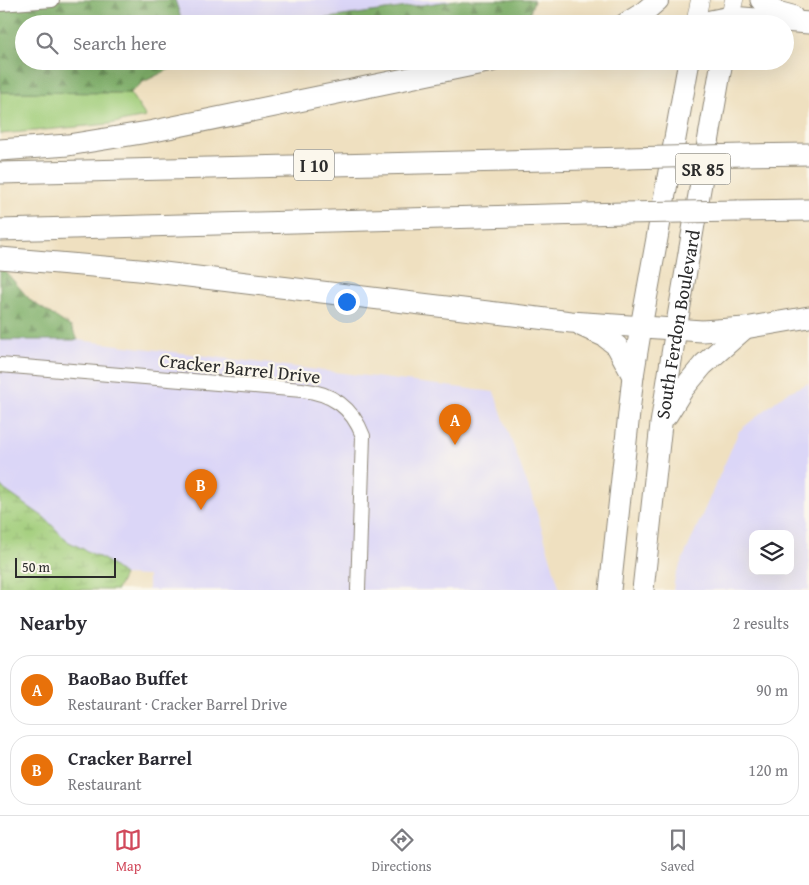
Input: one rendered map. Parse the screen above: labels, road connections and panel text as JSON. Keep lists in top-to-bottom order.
{
  "streets": {
    "highway": ["I 10", "SR 85", "South Ferdon Boulevard"],
    "street": ["Cracker Barrel Drive"]
  },
  "scale_bar": "50 m",
  "page": {
    "search": "Search here",
    "pins": ["A", "B"],
    "scale": "50 m",
    "heading": ["Nearby", "2 results"],
    "list": [
      {
        "mark": "A",
        "name": "BaoBao Buffet",
        "note": "Restaurant · Cracker Barrel Drive",
        "value": "90 m"
      },
      {
        "mark": "B",
        "name": "Cracker Barrel",
        "note": "Restaurant",
        "value": "120 m"
      }
    ],
    "nav": ["Map", "Directions", "Saved"]
  }
}
